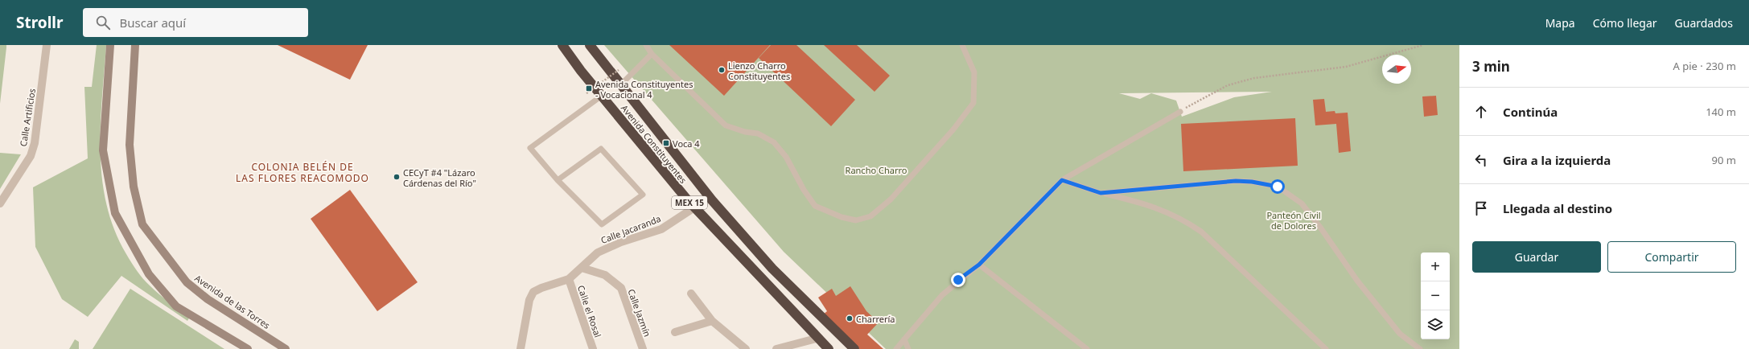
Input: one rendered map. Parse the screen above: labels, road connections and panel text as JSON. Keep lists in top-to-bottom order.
{
  "streets": {
    "highway": ["Avenida Constituyentes", "MEX 15"],
    "street": [
      "Calle Artificios",
      "Calle Jacaranda",
      "Avenida de las Torres",
      "Calle el Rosal",
      "Calle Jazmín"
    ]
  },
  "crossings": [
    ["Avenida Constituyentes", "Calle Jacaranda"],
    ["Calle Jacaranda", "Calle el Rosal"],
    ["Calle Jacaranda", "Calle Jazmín"]
  ],
  "districts": ["COLONIA BELÉN DE LAS FLORES REACOMODO"],
  "parks": ["Rancho Charro", "Panteón Civil de Dolores"],
  "places": {
    "other": ["Lienzo Charro Constituyentes", "CECyT #4 \"Lázaro Cárdenas del Río\"", "Charrería"],
    "transit": ["Avenida Constituyentes - Vocacional 4", "Voca 4"]
  },
  "north": "right",
  "page": {
    "header": "Strollr",
    "search": "Buscar aquí",
    "nav": ["Mapa", "Cómo llegar", "Guardados"],
    "heading": ["3 min", "A pie · 230 m"],
    "list": [
      ["Continúa", "140 m"],
      ["Gira a la izquierda", "90 m"],
      "Llegada al destino"
    ],
    "buttons": ["Guardar", "Compartir"],
    "map_buttons": ["+", "−"]
  }
}
